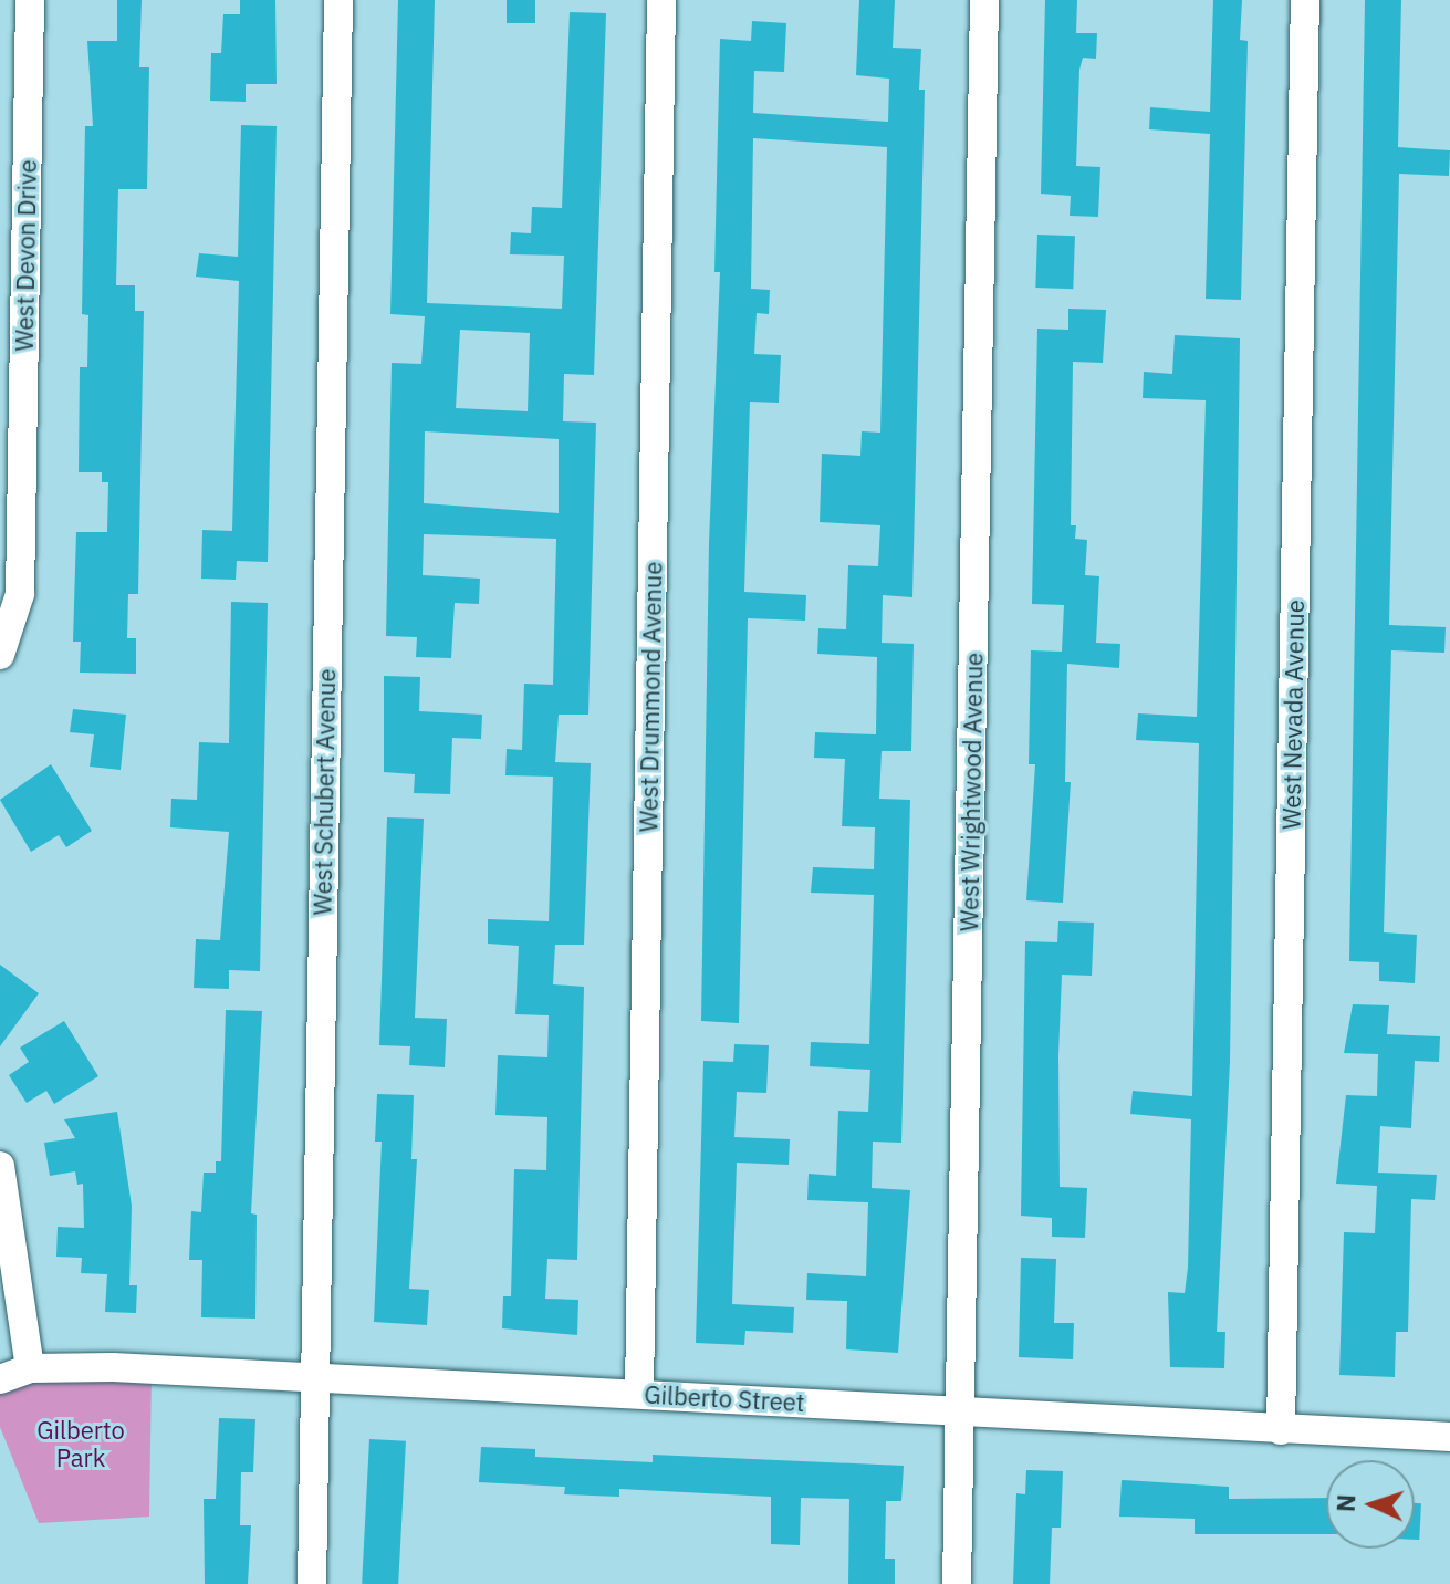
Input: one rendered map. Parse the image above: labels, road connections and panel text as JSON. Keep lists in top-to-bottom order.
{
  "streets": {
    "street": [
      "West Devon Drive",
      "West Drummond Avenue",
      "West Nevada Avenue",
      "West Schubert Avenue",
      "West Wrightwood Avenue",
      "Gilberto Street"
    ]
  },
  "crossings": [
    ["West Drummond Avenue", "Gilberto Street"],
    ["West Nevada Avenue", "Gilberto Street"],
    ["West Schubert Avenue", "Gilberto Street"],
    ["West Wrightwood Avenue", "Gilberto Street"]
  ],
  "parks": ["Gilberto Park"],
  "north": "left"
}
